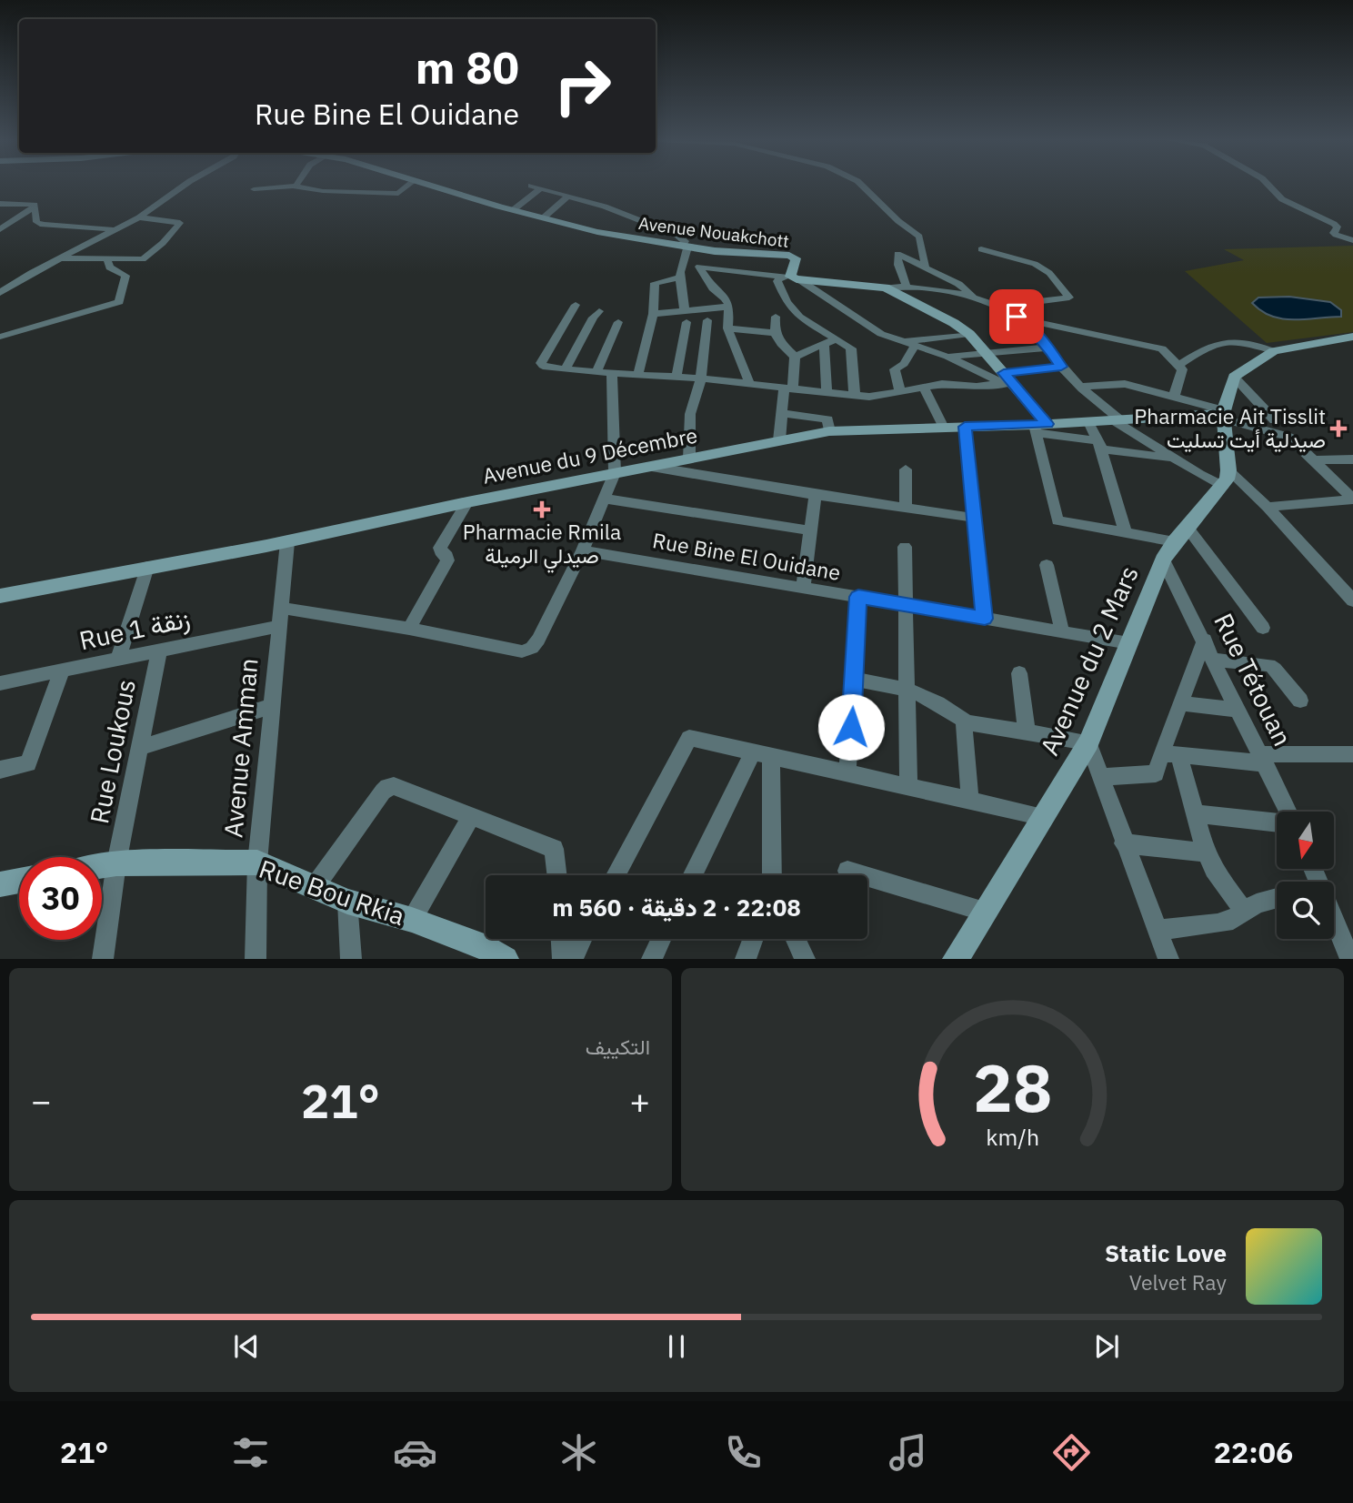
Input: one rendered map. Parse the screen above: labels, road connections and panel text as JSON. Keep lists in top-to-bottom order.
{
  "streets": {
    "street": [
      "Avenue Nouakchott",
      "Avenue du 9 Décembre",
      "Rue Bine El Ouidane",
      "Rue 1 زنقة",
      "Avenue du 2 Mars",
      "Rue Tétouan",
      "Avenue Amman",
      "Rue Loukous",
      "Rue Bou Rkia"
    ]
  },
  "crossings": [
    ["Avenue du 9 Décembre", "Avenue Amman"],
    ["Rue Bine El Ouidane", "Avenue du 2 Mars"],
    ["Rue 1 زنقة", "Avenue Amman"],
    ["Rue 1 زنقة", "Rue Loukous"],
    ["Avenue du 2 Mars", "Rue Tétouan"],
    ["Avenue Amman", "Rue Bou Rkia"],
    ["Rue Loukous", "Rue Bou Rkia"]
  ],
  "places": {
    "health": ["Pharmacie Ait Tisslit صيدلية أيت تسليت", "Pharmacie Rmila صيدلي الرميلة"]
  },
  "north": "bottom",
  "page": {
    "turn": ["80 m", "Rue Bine El Ouidane"],
    "limit": "30",
    "trip": "22:08 · 2 دقيقة · 560 m",
    "tile": "التكييف",
    "heat": ["−", "21°", "+"],
    "song": ["Static Love", "Velvet Ray"],
    "tabs": ["22:06", "21°"],
    "gauge": ["28", "km/h"]
  }
}
